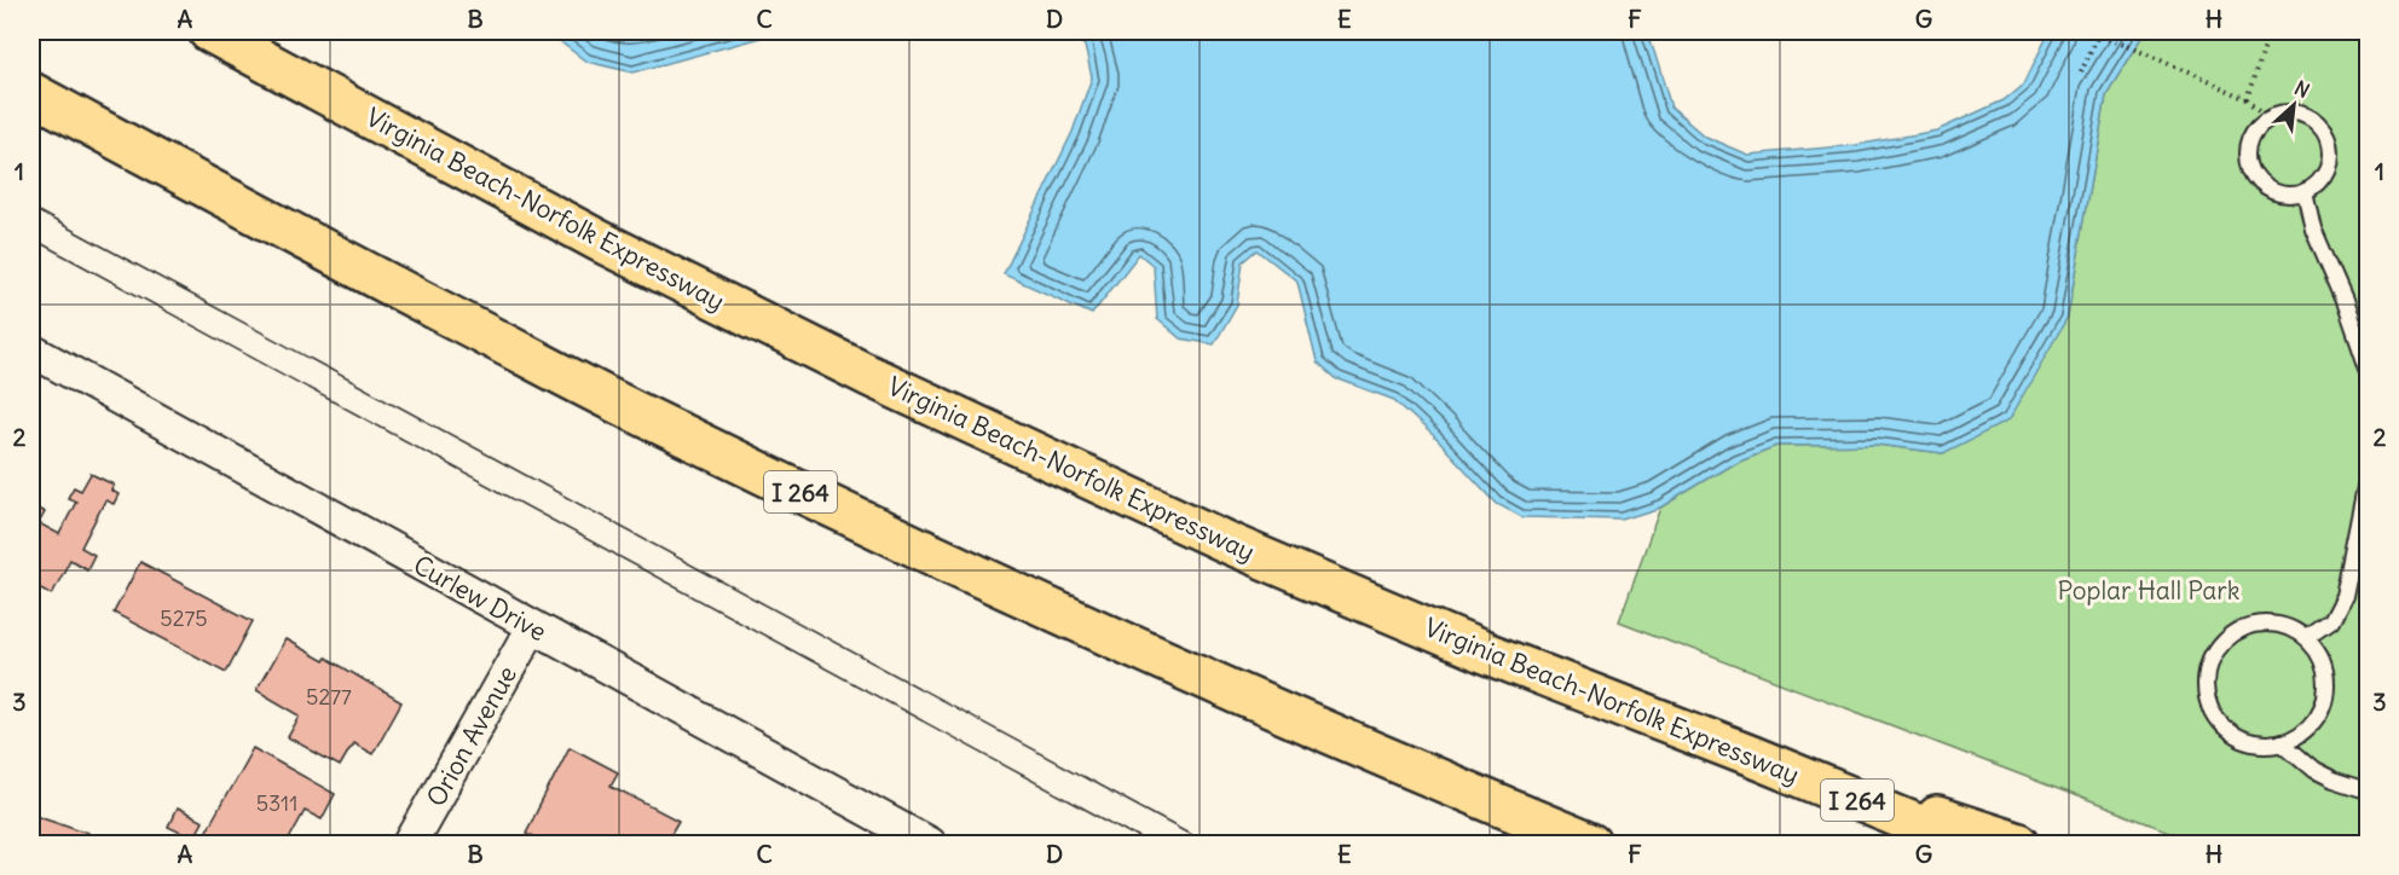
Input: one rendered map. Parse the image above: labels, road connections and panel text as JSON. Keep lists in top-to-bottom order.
{
  "streets": {
    "highway": ["Virginia Beach-Norfolk Expressway", "I 264"],
    "street": ["Curlew Drive", "Orion Avenue"]
  },
  "crossings": [
    ["Curlew Drive", "Orion Avenue"]
  ],
  "parks": ["Poplar Hall Park"],
  "house_numbers": ["5275", "5277", "5311"],
  "north": "top right",
  "grid": {
    "columns": [
      "A",
      "B",
      "C",
      "D",
      "E",
      "F",
      "G",
      "H"
    ],
    "rows": ["1", "2", "3"]
  }
}
